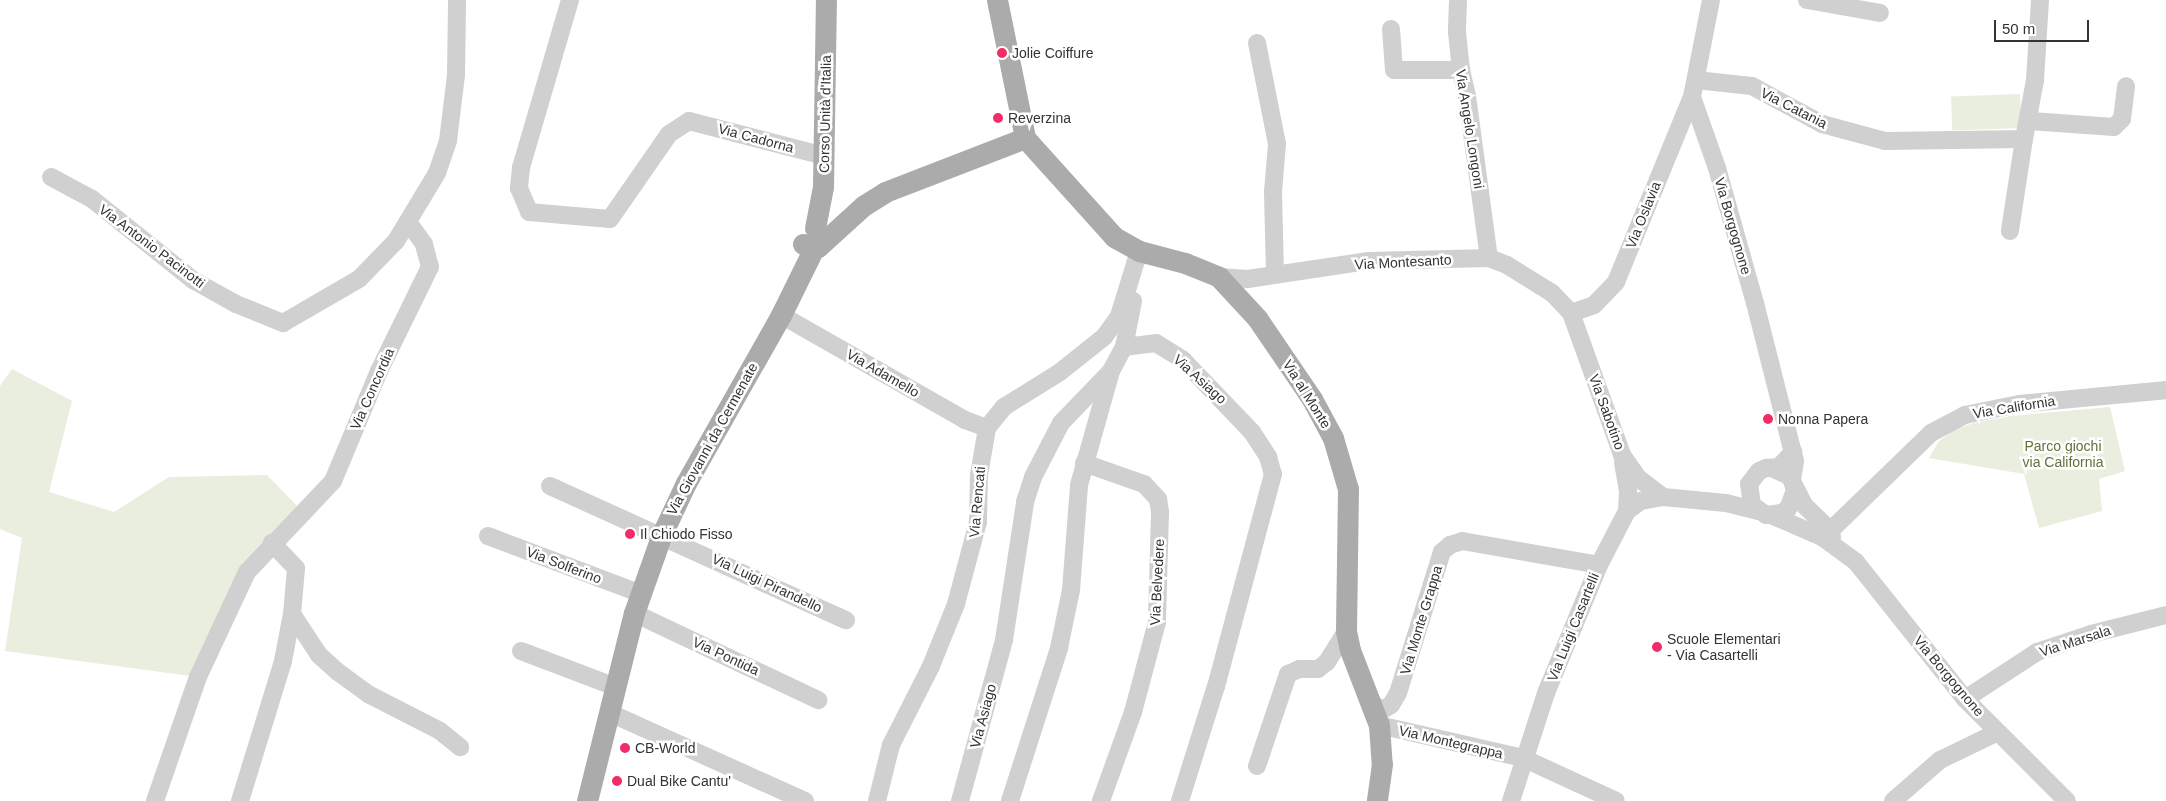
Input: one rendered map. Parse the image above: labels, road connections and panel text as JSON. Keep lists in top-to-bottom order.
{
  "streets": {
    "main road": ["Corso Unità d'Italia", "Via al Monte", "Via Giovanni da Cermenate"],
    "street": [
      "Via Catania",
      "Via Angelo Longoni",
      "Via Cadorna",
      "Via Oslavia",
      "Via Borgognone",
      "Via Antonio Pacinotti",
      "Via Montesanto",
      "Via Adamello",
      "Via Asiago",
      "Via Concordia",
      "Via California",
      "Via Sabotino",
      "Via Rencati",
      "Via Solferino",
      "Via Belvedere",
      "Via Luigi Pirandello",
      "Via Monte Grappa",
      "Via Luigi Casartelli",
      "Via Marsala",
      "Via Pontida",
      "Via Montegrappa"
    ]
  },
  "crossings": [
    ["Via Catania", "Via Oslavia"],
    ["Via Catania", "Via Borgognone"],
    ["Corso Unità d'Italia", "Via Cadorna"],
    ["Corso Unità d'Italia", "Via Giovanni da Cermenate"],
    ["Via Angelo Longoni", "Via Montesanto"],
    ["Via Oslavia", "Via Borgognone"],
    ["Via Oslavia", "Via Sabotino"],
    ["Via Borgognone", "Via California"],
    ["Via Borgognone", "Via Marsala"],
    ["Via Antonio Pacinotti", "Via Concordia"],
    ["Via Montesanto", "Via al Monte"],
    ["Via Adamello", "Via Giovanni da Cermenate"],
    ["Via Adamello", "Via Rencati"],
    ["Via al Monte", "Via Giovanni da Cermenate"],
    ["Via al Monte", "Via Rencati"],
    ["Via al Monte", "Via Monte Grappa"],
    ["Via al Monte", "Via Montegrappa"],
    ["Via Sabotino", "Via Luigi Casartelli"],
    ["Via Giovanni da Cermenate", "Via Solferino"],
    ["Via Giovanni da Cermenate", "Via Luigi Pirandello"],
    ["Via Giovanni da Cermenate", "Via Pontida"],
    ["Via Solferino", "Via Pontida"],
    ["Via Monte Grappa", "Via Luigi Casartelli"],
    ["Via Luigi Casartelli", "Via Montegrappa"]
  ],
  "parks": ["Parco giochi via California"],
  "places": [
    "Jolie Coiffure",
    "Reverzina",
    "Nonna Papera",
    "Il Chiodo Fisso",
    "Scuole Elementari - Via Casartelli",
    "CB-World",
    "Dual Bike Cantu'"
  ],
  "scale_bar": "50 m"
}
